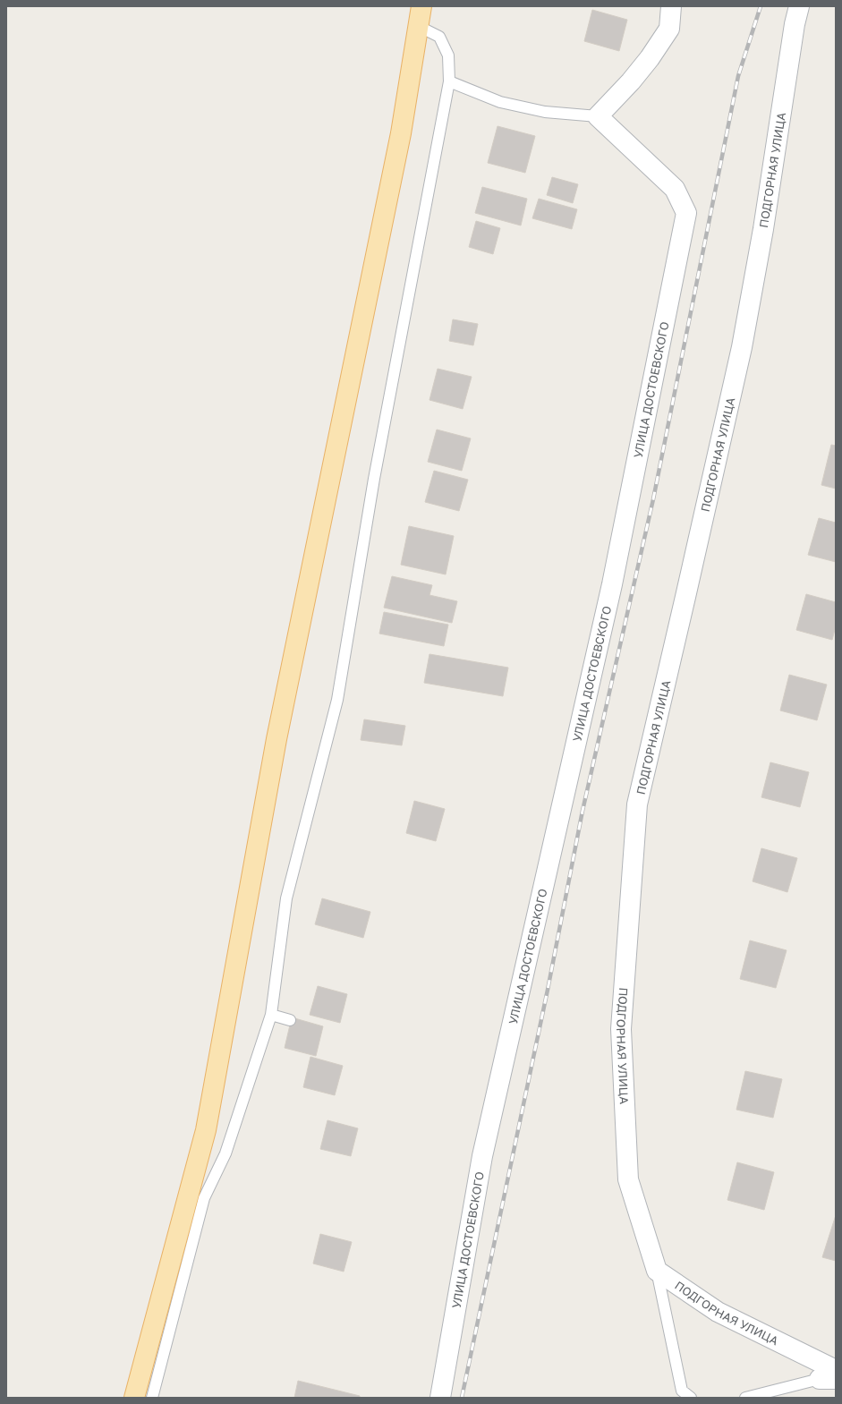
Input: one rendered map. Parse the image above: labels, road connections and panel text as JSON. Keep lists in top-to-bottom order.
{
  "streets": {
    "street": ["ПОДГОРНАЯ УЛИЦА", "УЛИЦА ДОСТОЕВСКОГО"]
  }
}
